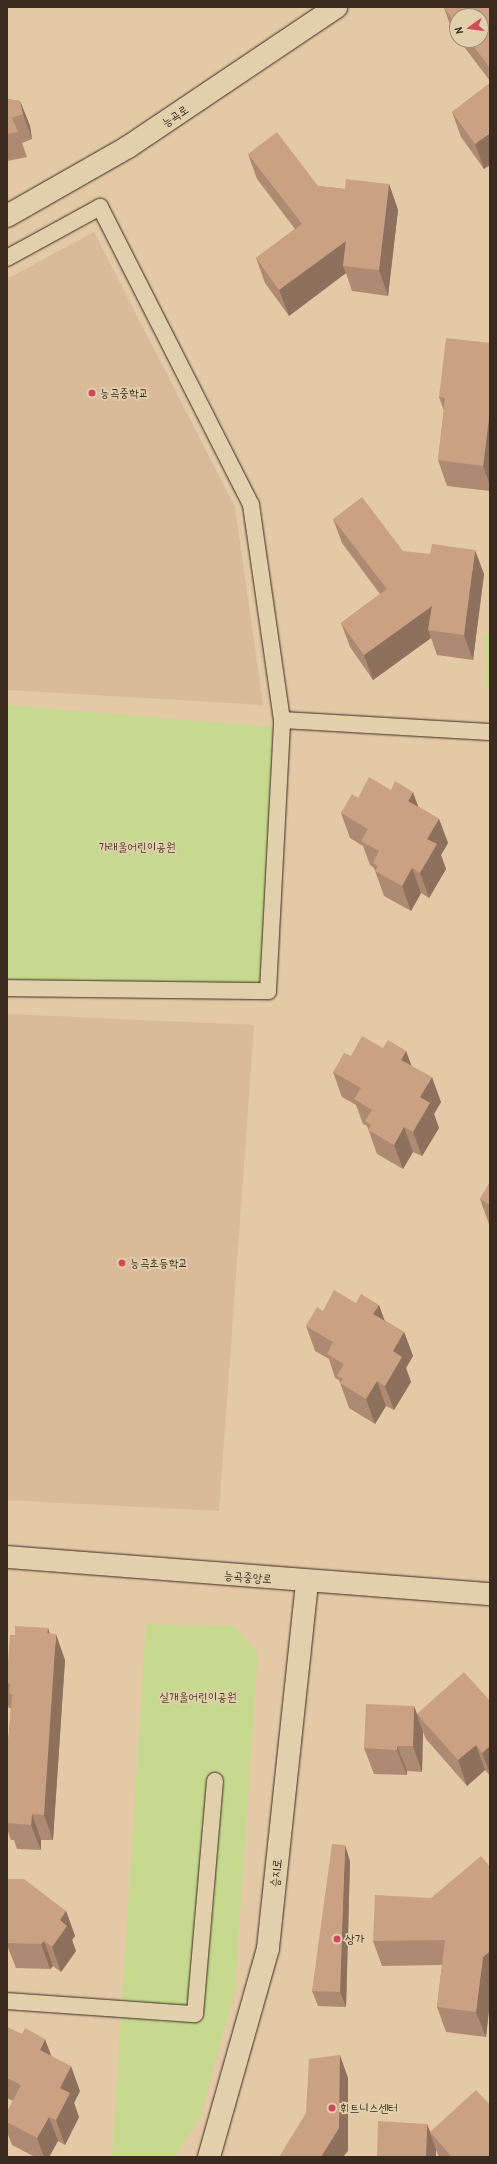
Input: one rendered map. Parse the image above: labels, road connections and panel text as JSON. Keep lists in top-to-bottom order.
{
  "streets": {
    "street": ["능곡로", "능곡중앙로", "승지로"]
  },
  "crossings": [
    ["능곡중앙로", "승지로"]
  ],
  "parks": ["가래울어린이공원", "실개울어린이공원"],
  "places": [
    "능곡중학교",
    "능곡초등학교",
    "상가",
    "휘트니스센터"
  ],
  "north": "left"
}
